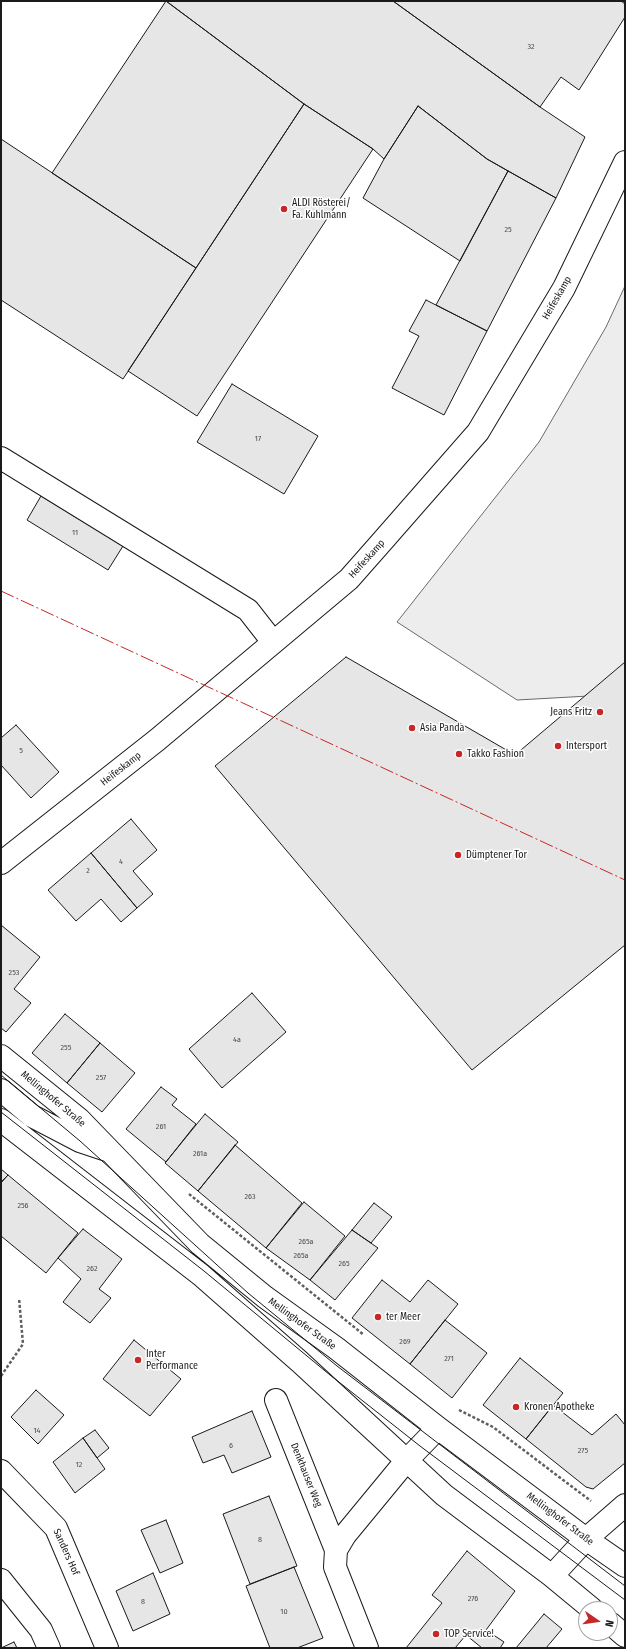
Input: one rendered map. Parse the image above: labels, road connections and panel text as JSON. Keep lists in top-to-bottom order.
{
  "streets": {
    "street": [
      "Heifeskamp",
      "Mellinghofer Straße",
      "Denkhauser Weg",
      "Sanders Hof"
    ]
  },
  "places": [
    "ALDI Rösterei/ Fa. Kuhlmann",
    "Jeans Fritz",
    "Asia Panda",
    "Intersport",
    "Takko Fashion",
    "Dümptener Tor",
    "ter Meer",
    "Inter Performance",
    "Kronen Apotheke",
    "TOP Service!"
  ],
  "house_numbers": [
    "32",
    "25",
    "17",
    "11",
    "5",
    "4",
    "2",
    "253",
    "4a",
    "255",
    "257",
    "261",
    "261a",
    "263",
    "256",
    "265a",
    "265a",
    "265",
    "262",
    "269",
    "271",
    "14",
    "6",
    "275",
    "12",
    "8",
    "276",
    "8",
    "10"
  ],
  "north": "right"
}
